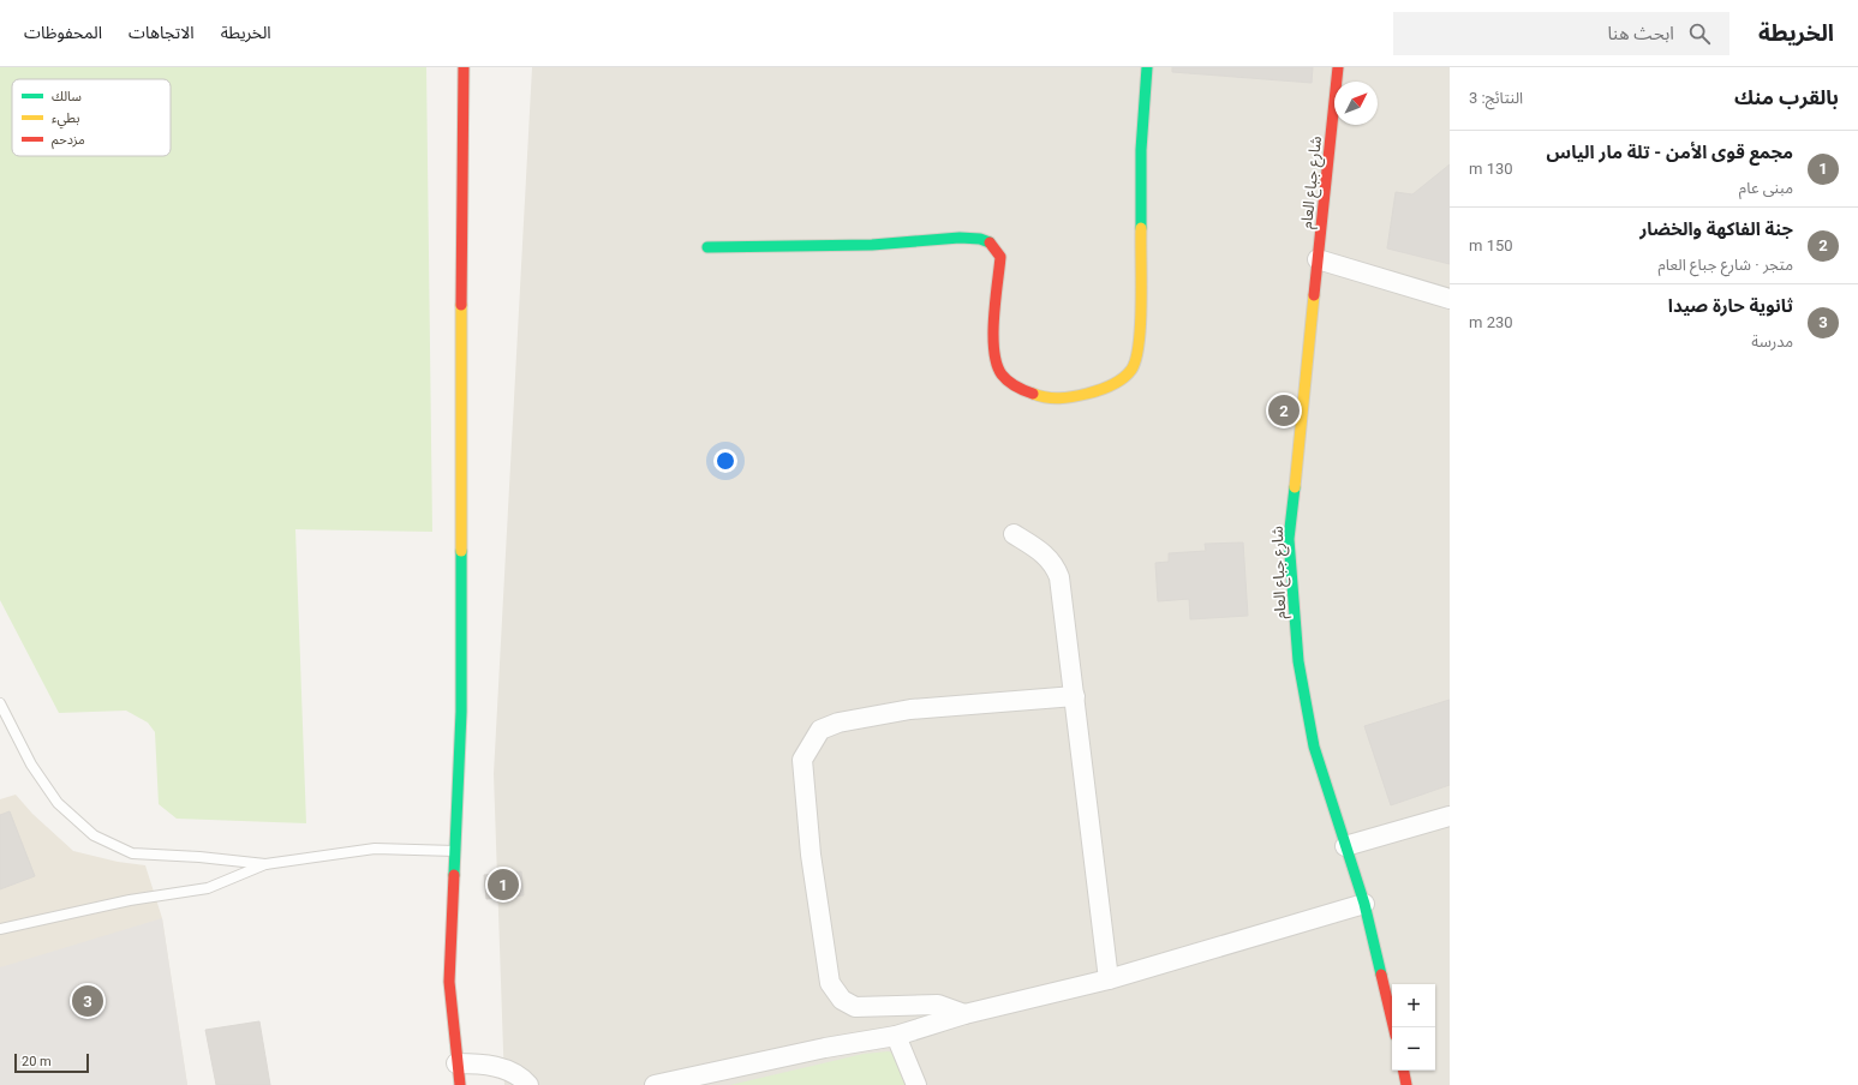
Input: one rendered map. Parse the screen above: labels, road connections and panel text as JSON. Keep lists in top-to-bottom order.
{
  "streets": {
    "street": ["شارع جباع العام"]
  },
  "legend": ["سالك", "بطيء", "مزدحم"],
  "scale_bar": "20 m",
  "north": "top right",
  "page": {
    "header": "الخريطة",
    "search": "ابحث هنا",
    "nav": ["الخريطة", "الاتجاهات", "المحفوظات"],
    "heading": ["بالقرب منك", "النتائج: 3"],
    "list": [
      {
        "mark": "1",
        "name": "مجمع قوى الأمن - تلة مار الياس",
        "note": "مبنى عام",
        "value": "130 m"
      },
      {
        "mark": "2",
        "name": "جنة الفاكهة والخضار",
        "note": "متجر · شارع جباع العام",
        "value": "150 m"
      },
      {
        "mark": "3",
        "name": "ثانوية حارة صيدا",
        "note": "مدرسة",
        "value": "230 m"
      }
    ],
    "pins": ["2", "1", "3"],
    "map_buttons": ["+", "−"],
    "scale": "20 m"
  }
}
